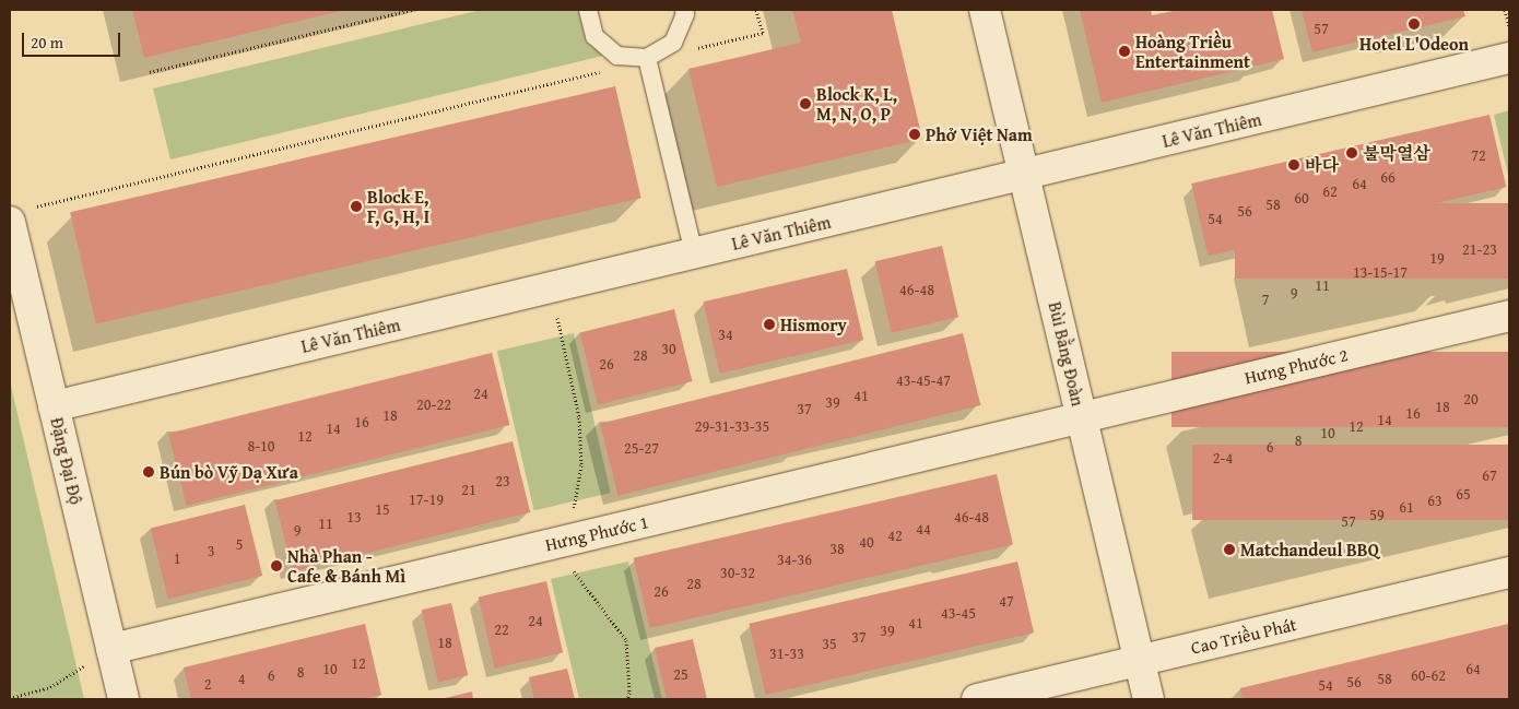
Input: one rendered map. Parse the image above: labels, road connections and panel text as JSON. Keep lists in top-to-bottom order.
{
  "streets": {
    "street": [
      "Lê Văn Thiêm",
      "Bùi Bằng Đoàn",
      "Hưng Phước 2",
      "Đặng Đại Độ",
      "Hưng Phước 1",
      "Cao Triều Phát"
    ]
  },
  "crossings": [
    ["Lê Văn Thiêm", "Bùi Bằng Đoàn"],
    ["Lê Văn Thiêm", "Đặng Đại Độ"],
    ["Bùi Bằng Đoàn", "Hưng Phước 2"],
    ["Bùi Bằng Đoàn", "Hưng Phước 1"],
    ["Bùi Bằng Đoàn", "Cao Triều Phát"],
    ["Hưng Phước 2", "Hưng Phước 1"],
    ["Đặng Đại Độ", "Hưng Phước 1"]
  ],
  "places": [
    "Hotel L'Odeon",
    "Hoàng Triều Entertainment",
    "Block K, L, M, N, O, P",
    "Phở Việt Nam",
    "불막열삼",
    "바다",
    "Block E, F, G, H, I",
    "Hismory",
    "Bún bò Vỹ Dạ Xưa",
    "Matchandeul BBQ",
    "Nhà Phan - Cafe & Bánh Mì"
  ],
  "house_numbers": [
    "57",
    "72",
    "66",
    "64",
    "62",
    "60",
    "58",
    "56",
    "54",
    "21-23",
    "19",
    "13-15-17",
    "11",
    "46-48",
    "9",
    "7",
    "34",
    "30",
    "28",
    "26",
    "43-45-47",
    "24",
    "41",
    "20",
    "39",
    "20-22",
    "18",
    "37",
    "16",
    "18",
    "14",
    "16",
    "29-31-33-35",
    "12",
    "14",
    "10",
    "12",
    "8",
    "8-10",
    "6",
    "25-27",
    "2-4",
    "67",
    "23",
    "21",
    "65",
    "17-19",
    "63",
    "61",
    "15",
    "59",
    "13",
    "46-48",
    "57",
    "11",
    "44",
    "9",
    "42",
    "40",
    "5",
    "38",
    "3",
    "1",
    "34-36",
    "30-32",
    "28",
    "26",
    "47",
    "43-45",
    "24",
    "41",
    "22",
    "39",
    "37",
    "18",
    "35",
    "31-33",
    "12",
    "10",
    "64",
    "8",
    "25",
    "6",
    "60-62",
    "4",
    "58",
    "56",
    "2",
    "54"
  ],
  "scale_bar": "20 m"
}
